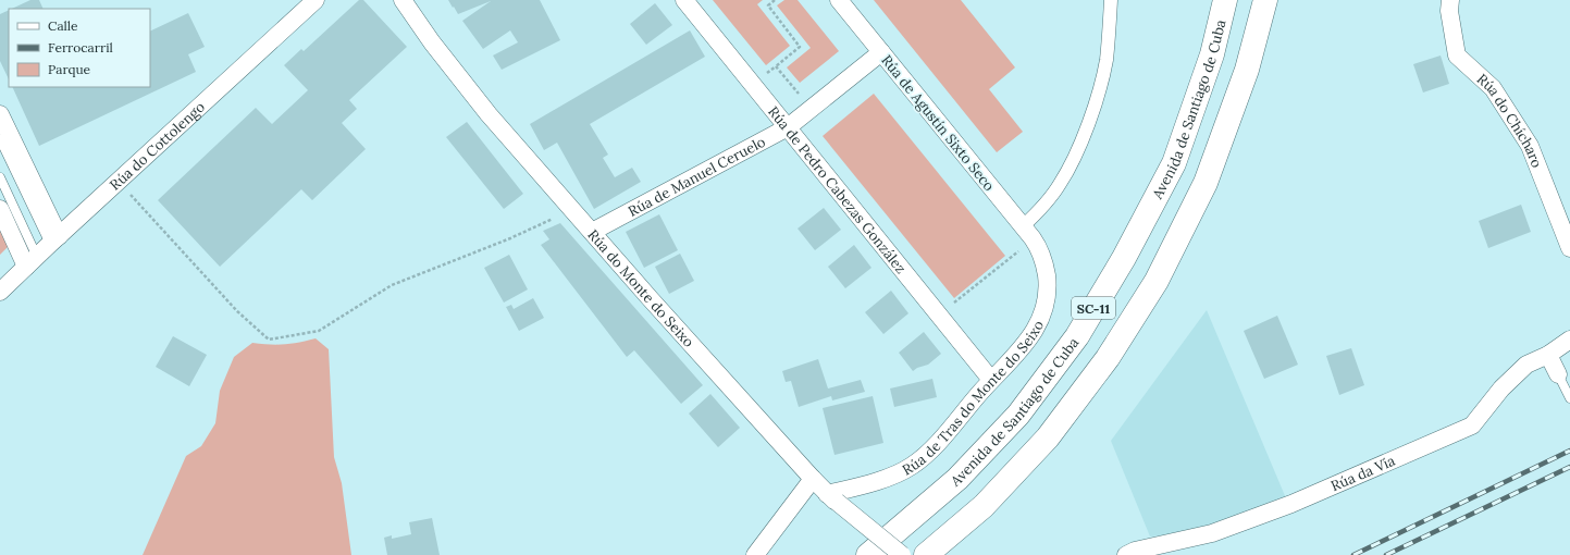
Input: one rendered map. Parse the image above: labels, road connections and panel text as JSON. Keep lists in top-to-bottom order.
{
  "streets": {
    "highway": ["Avenida de Santiago de Cuba", "SC-11"],
    "street": [
      "Rúa de Agustín Sixto Seco",
      "Rúa do Chícharo",
      "Rúa do Cottolengo",
      "Rúa de Manuel Ceruelo",
      "Rúa de Pedro Cabezas González",
      "Rúa do Monte do Seixo",
      "Rúa de Tras do Monte do Seixo",
      "Rúa da Vía"
    ]
  },
  "crossings": [
    ["Rúa de Agustín Sixto Seco", "Rúa de Manuel Ceruelo"],
    ["Rúa de Agustín Sixto Seco", "Rúa de Tras do Monte do Seixo"],
    ["Rúa de Manuel Ceruelo", "Rúa de Pedro Cabezas González"],
    ["Rúa de Manuel Ceruelo", "Rúa do Monte do Seixo"],
    ["Rúa de Pedro Cabezas González", "Rúa de Tras do Monte do Seixo"],
    ["Rúa do Monte do Seixo", "Rúa de Tras do Monte do Seixo"]
  ],
  "legend": ["Calle", "Ferrocarril", "Parque"]
}
